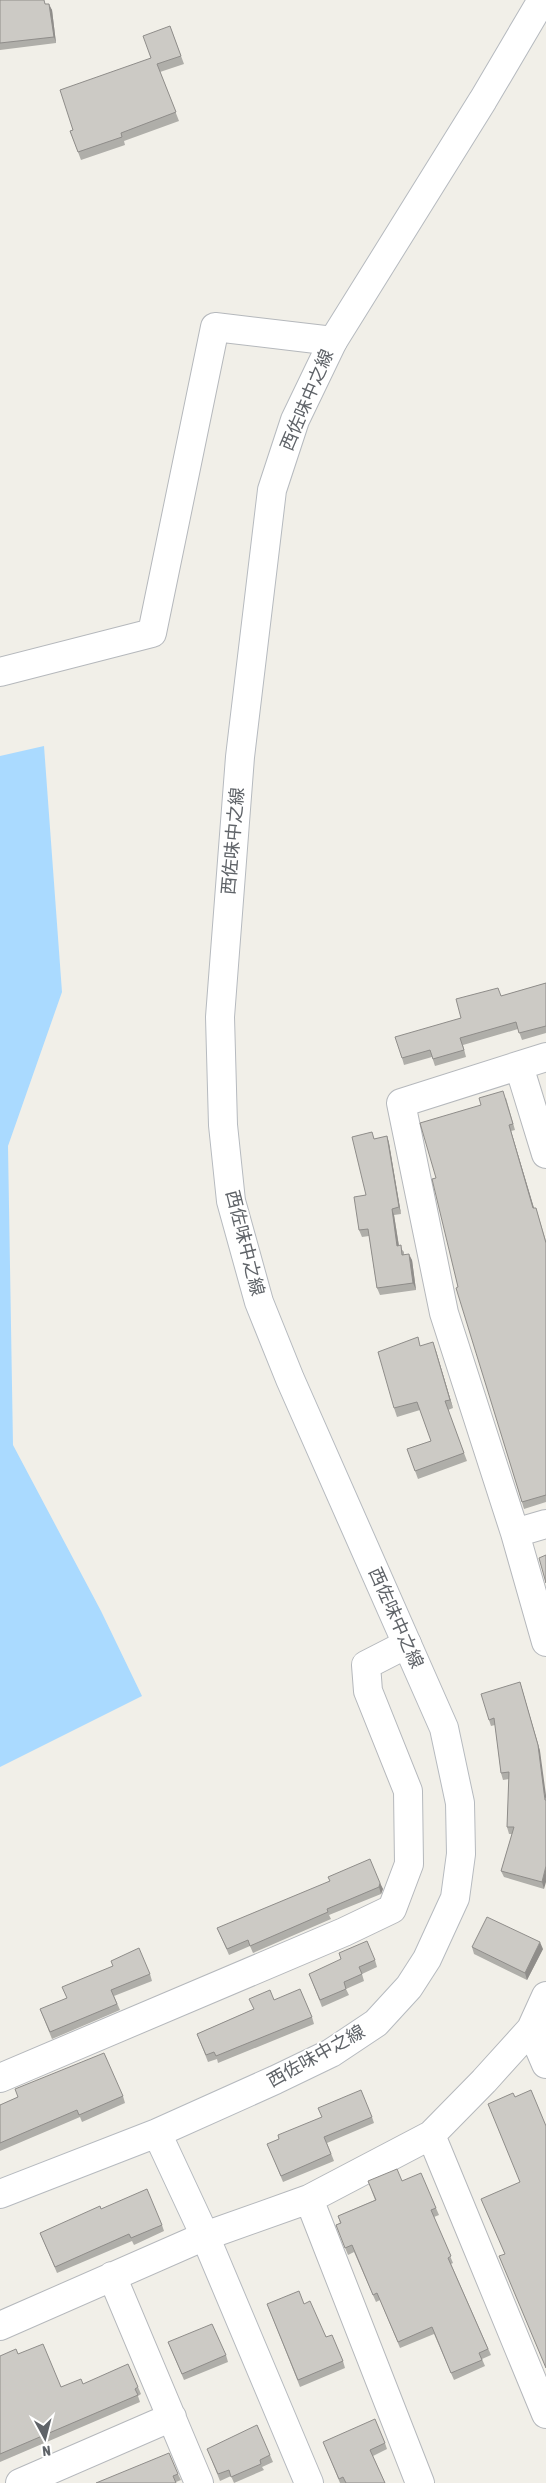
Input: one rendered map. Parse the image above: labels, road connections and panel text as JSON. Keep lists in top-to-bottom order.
{
  "streets": {
    "street": ["西佐味中之線"]
  },
  "north": "bottom"
}
